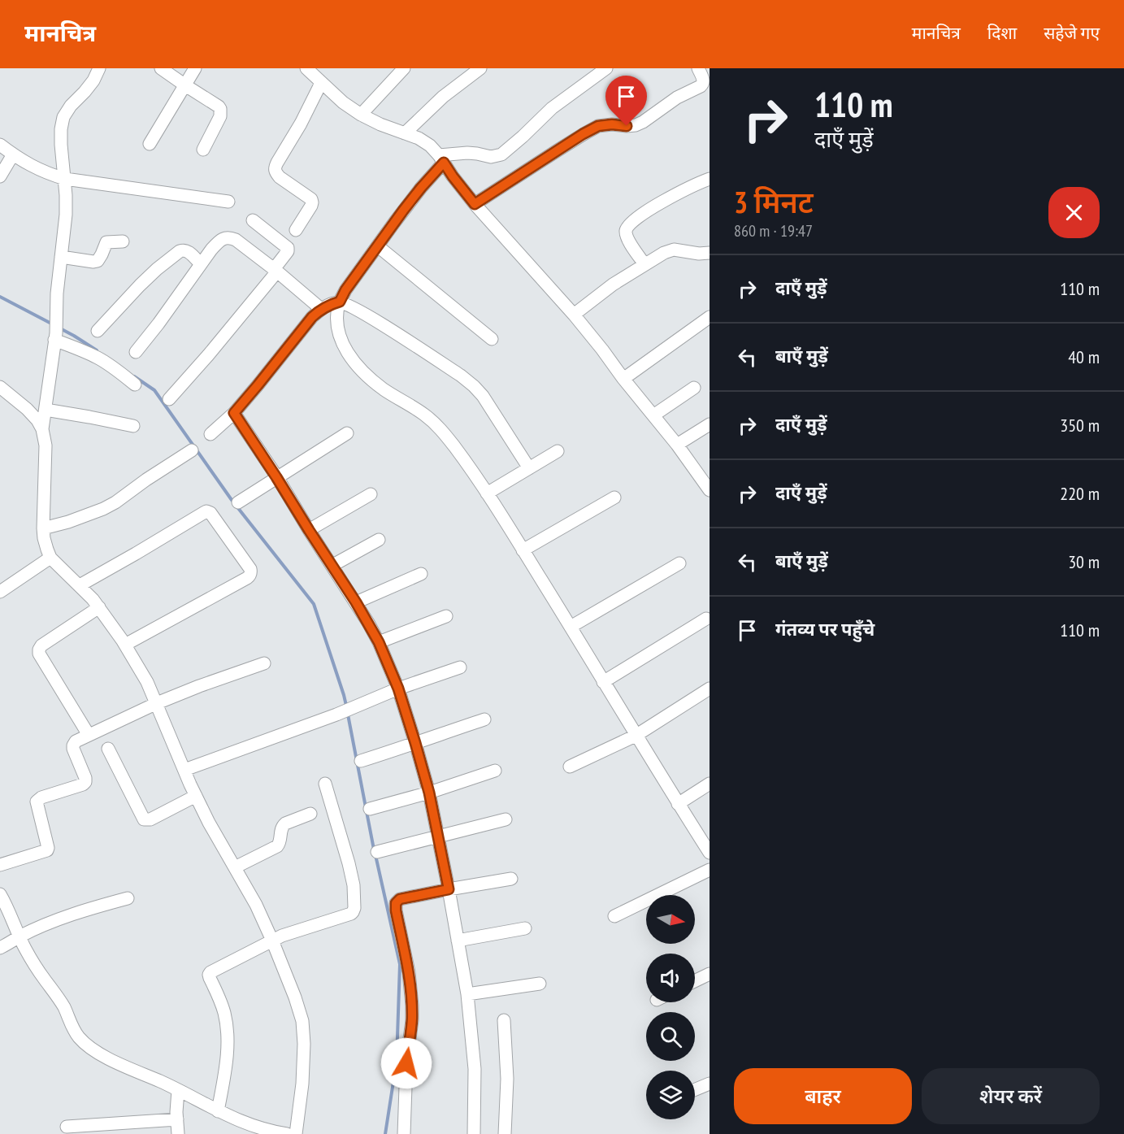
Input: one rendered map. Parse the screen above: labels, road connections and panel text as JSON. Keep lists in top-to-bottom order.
{
  "north": "right",
  "page": {
    "header": "मानचित्र",
    "nav": ["मानचित्र", "दिशा", "सहेजे गए"],
    "turn": ["110 m", "दाएँ मुड़ें"],
    "heading": ["3 मिनट", "860 m · 19:47"],
    "list": [
      {
        "name": "दाएँ मुड़ें",
        "value": "110 m"
      },
      {
        "name": "बाएँ मुड़ें",
        "value": "40 m"
      },
      {
        "name": "दाएँ मुड़ें",
        "value": "350 m"
      },
      {
        "name": "दाएँ मुड़ें",
        "value": "220 m"
      },
      {
        "name": "बाएँ मुड़ें",
        "value": "30 m"
      },
      {
        "name": "गंतव्य पर पहुँचे",
        "value": "110 m"
      }
    ],
    "buttons": ["बाहर", "शेयर करें"]
  }
}
